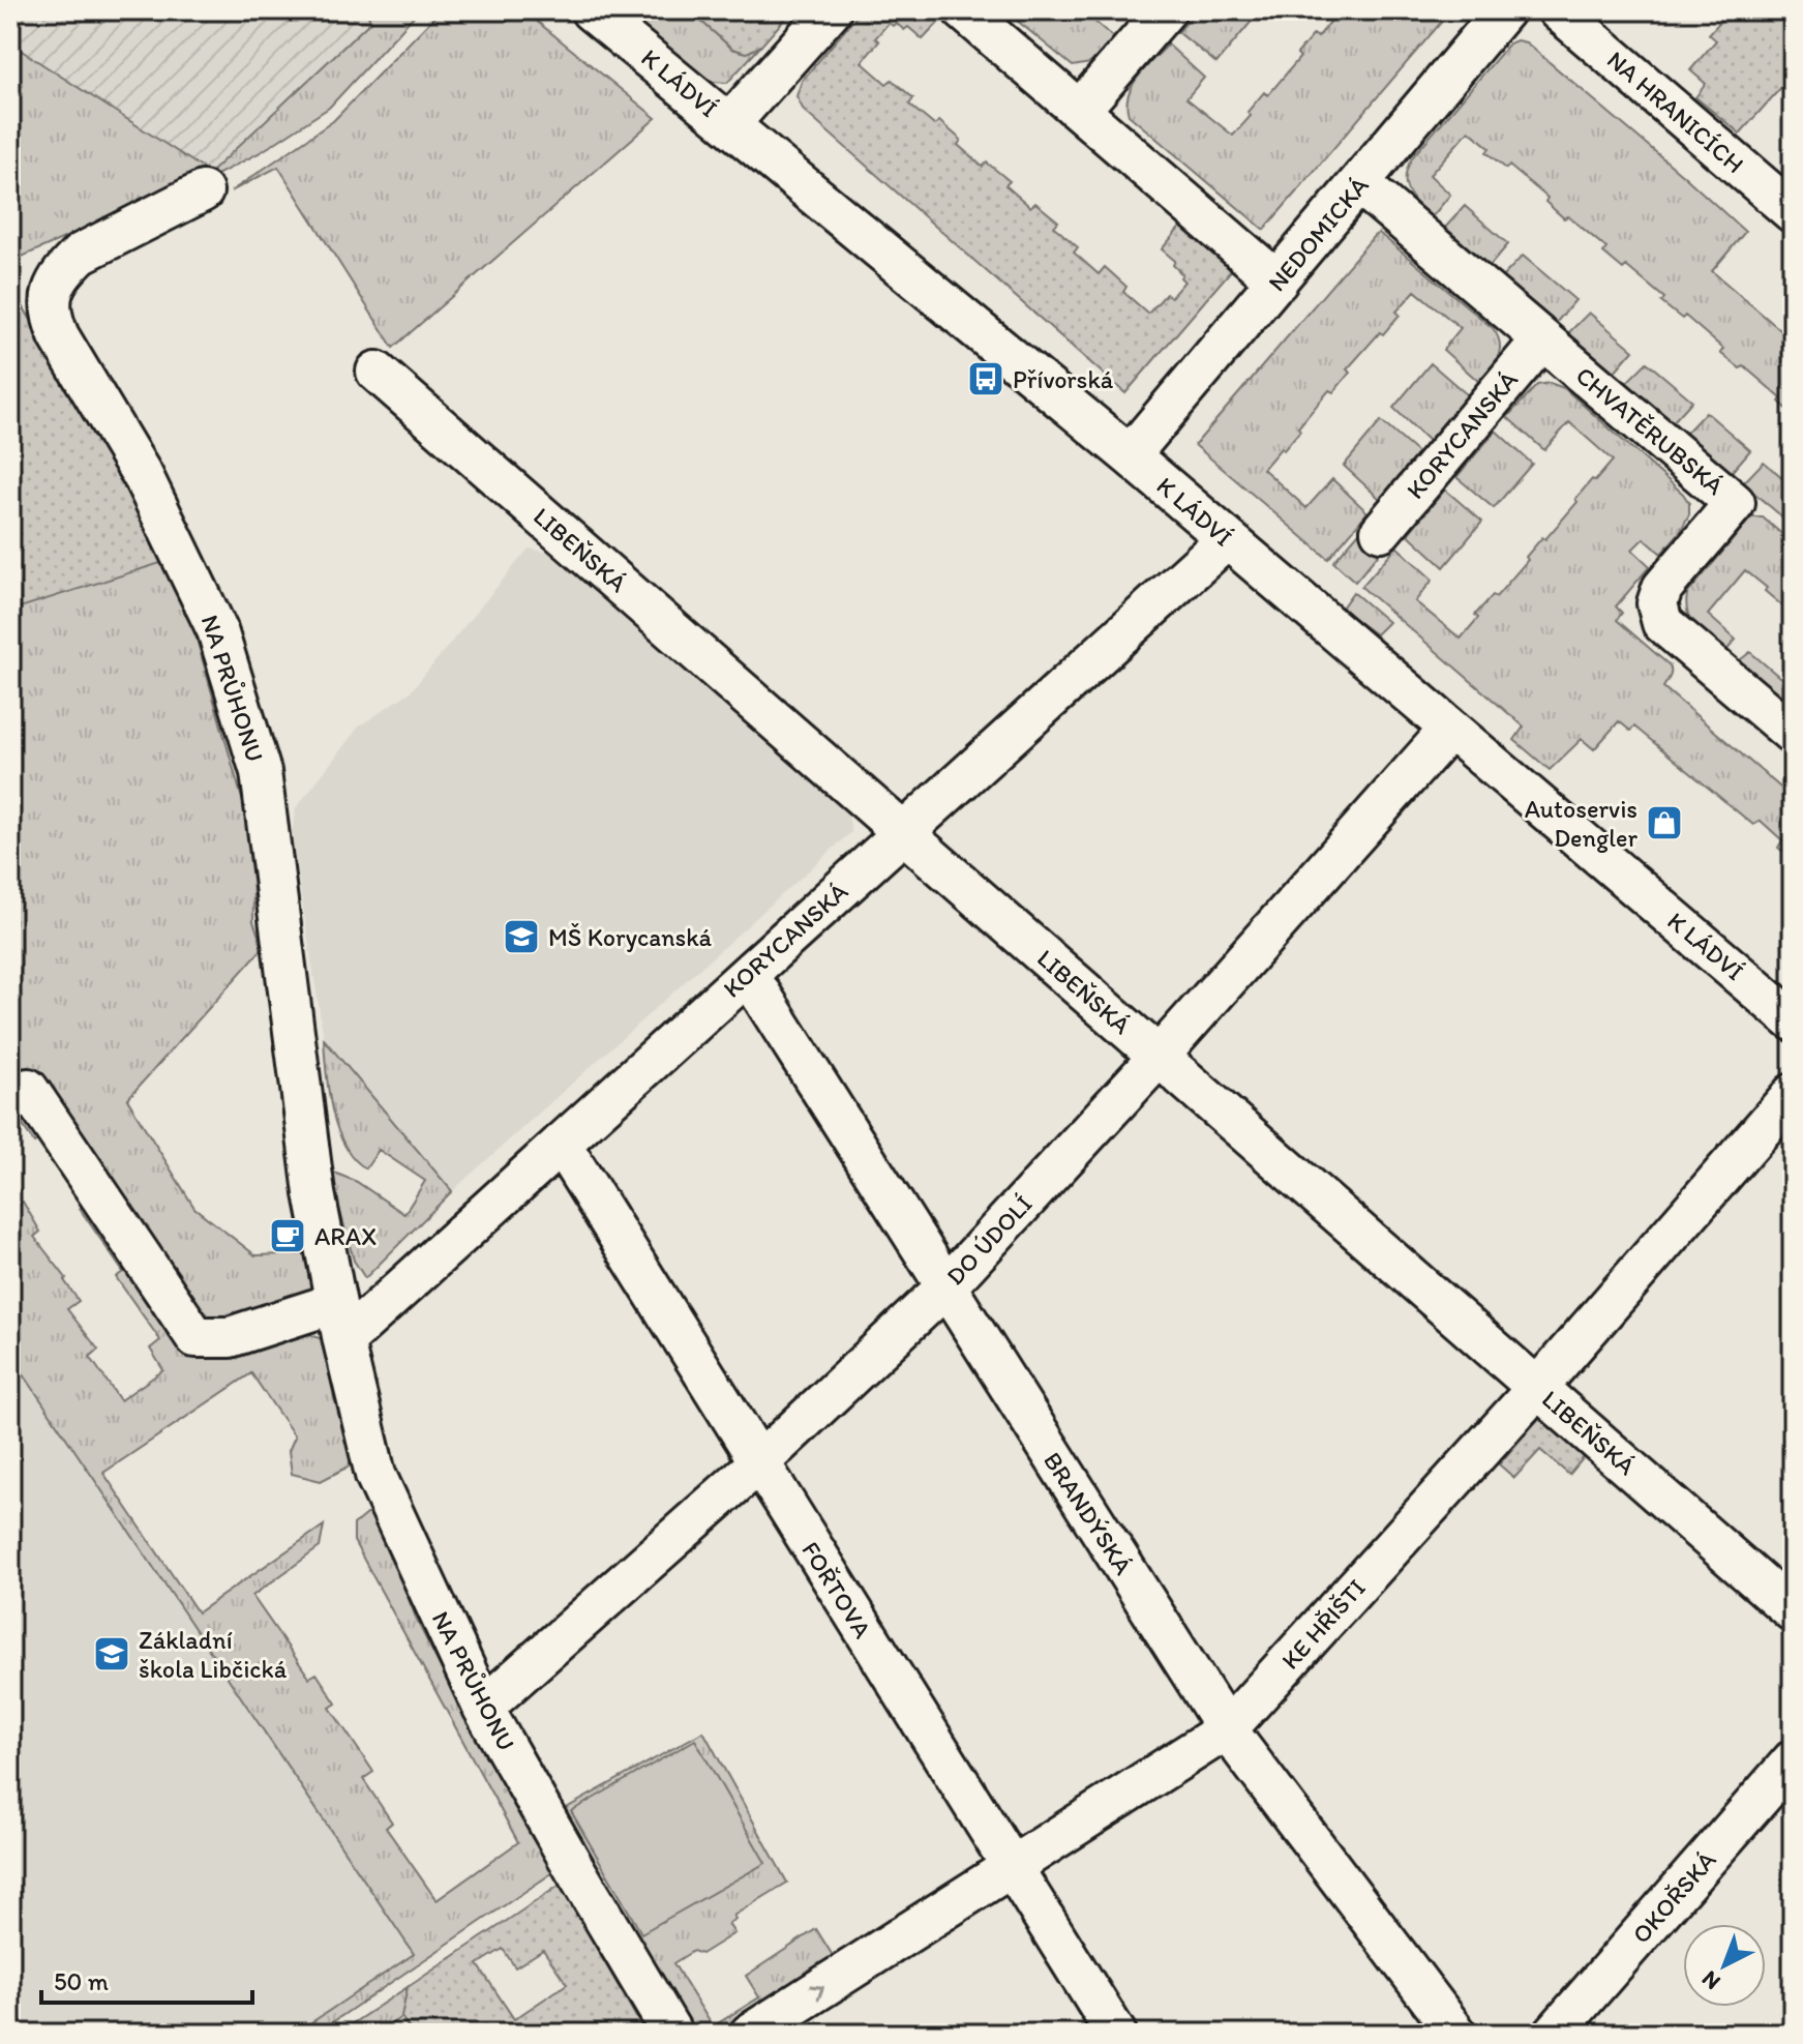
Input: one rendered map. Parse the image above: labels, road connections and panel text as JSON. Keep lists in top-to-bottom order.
{
  "streets": {
    "street": [
      "K LÁDVÍ",
      "NA HRANICÍCH",
      "NEDOMICKÁ",
      "CHVATĚRUBSKÁ",
      "KORYCANSKÁ",
      "LIBEŇSKÁ",
      "NA PRŮHONU",
      "DO ÚDOLÍ",
      "BRANDÝSKÁ",
      "FOŘTOVA",
      "KE HŘIŠTI",
      "OKOŘSKÁ"
    ]
  },
  "crossings": [
    ["K LÁDVÍ", "NEDOMICKÁ"],
    ["K LÁDVÍ", "KORYCANSKÁ"],
    ["K LÁDVÍ", "DO ÚDOLÍ"],
    ["NEDOMICKÁ", "CHVATĚRUBSKÁ"],
    ["CHVATĚRUBSKÁ", "KORYCANSKÁ"],
    ["KORYCANSKÁ", "LIBEŇSKÁ"],
    ["KORYCANSKÁ", "NA PRŮHONU"],
    ["KORYCANSKÁ", "BRANDÝSKÁ"],
    ["KORYCANSKÁ", "FOŘTOVA"],
    ["LIBEŇSKÁ", "DO ÚDOLÍ"],
    ["LIBEŇSKÁ", "KE HŘIŠTI"],
    ["NA PRŮHONU", "DO ÚDOLÍ"],
    ["DO ÚDOLÍ", "BRANDÝSKÁ"],
    ["DO ÚDOLÍ", "FOŘTOVA"],
    ["BRANDÝSKÁ", "KE HŘIŠTI"],
    ["FOŘTOVA", "KE HŘIŠTI"]
  ],
  "places": {
    "bus stop": ["Přívorská"],
    "shop": ["Autoservis Dengler"],
    "school or university": ["MŠ Korycanská", "Základní škola Libčická"],
    "cafe": ["ARAX"]
  },
  "scale_bar": "50 m",
  "north": "bottom left"
}
